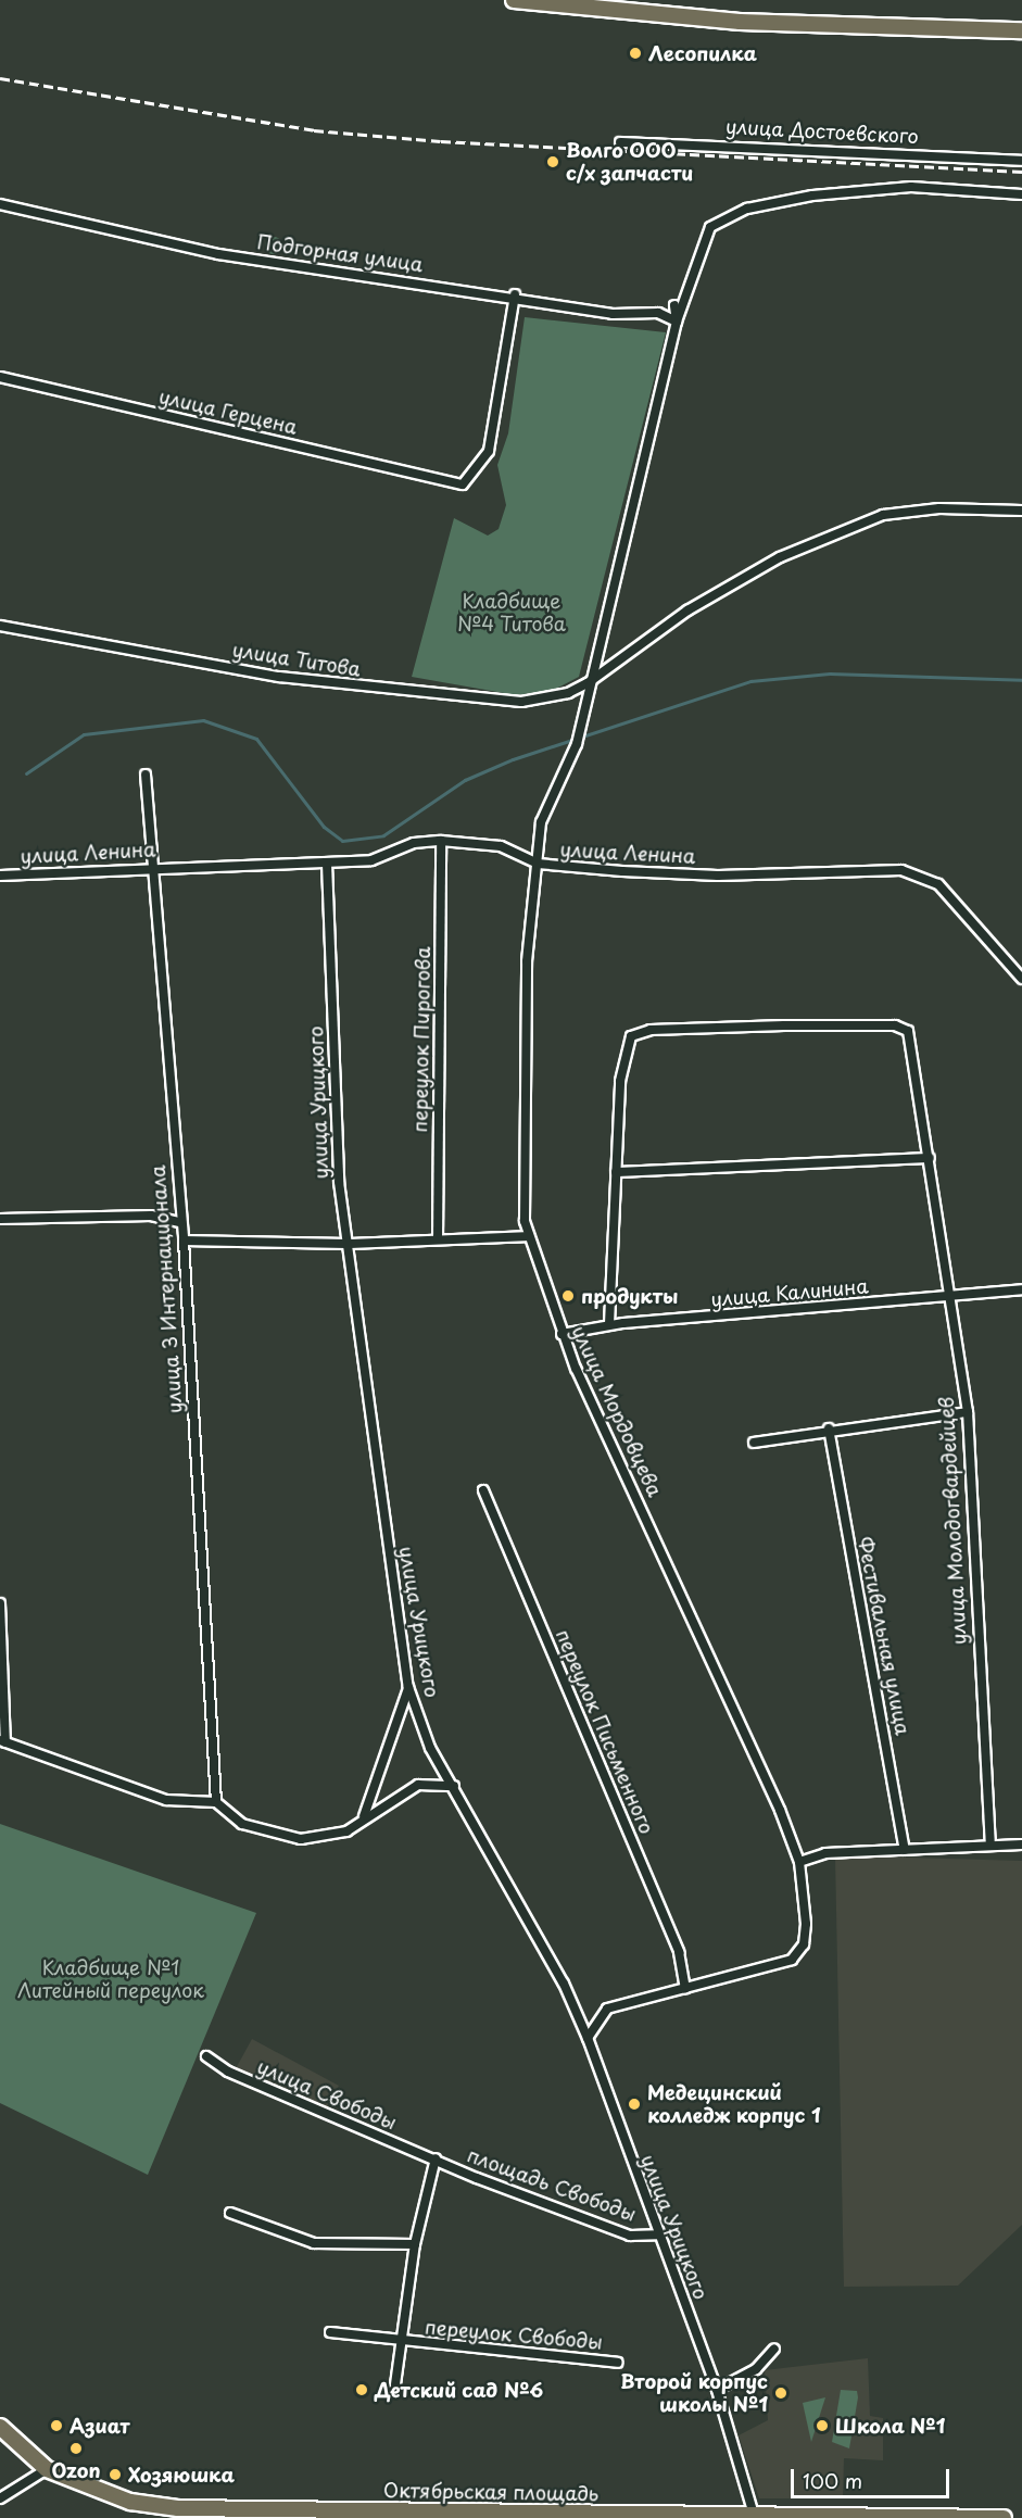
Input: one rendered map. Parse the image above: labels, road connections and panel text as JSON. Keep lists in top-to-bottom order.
{
  "streets": {
    "main road": ["Октябрьская площадь"],
    "street": [
      "улица Достоевского",
      "Подгорная улица",
      "улица Герцена",
      "улица Титова",
      "улица Ленина",
      "переулок Пирогова",
      "улица Урицкого",
      "улица 3 Интернационала",
      "улица Калинина",
      "улица Мордовцева",
      "улица Молодогвардейцев",
      "Фестивальная улица",
      "переулок Письменного",
      "улица Свободы",
      "площадь Свободы",
      "переулок Свободы"
    ]
  },
  "crossings": [
    ["Подгорная улица", "улица Герцена"],
    ["улица Титова", "улица Мордовцева"],
    ["улица Ленина", "переулок Пирогова"],
    ["улица Ленина", "улица Урицкого"],
    ["улица Ленина", "улица 3 Интернационала"],
    ["улица Ленина", "улица Мордовцева"],
    ["улица Урицкого", "улица Мордовцева"],
    ["улица Урицкого", "площадь Свободы"],
    ["улица Урицкого", "Октябрьская площадь"],
    ["улица Калинина", "улица Мордовцева"],
    ["улица Калинина", "улица Молодогвардейцев"],
    ["улица Мордовцева", "переулок Письменного"],
    ["улица Свободы", "площадь Свободы"],
    ["улица Свободы", "переулок Свободы"],
    ["площадь Свободы", "переулок Свободы"]
  ],
  "parks": ["Кладбище №4 Титова", "Кладбище №1 Литейный переулок"],
  "places": [
    "Лесопилка",
    "Волго ООО с/х запчасти",
    "продукты",
    "Медецинский колледж корпус 1",
    "Детский сад №6",
    "Второй корпус школы №1",
    "Азиат",
    "Школа №1",
    "Ozon",
    "Хозяюшка"
  ],
  "scale_bar": "100 m"
}
